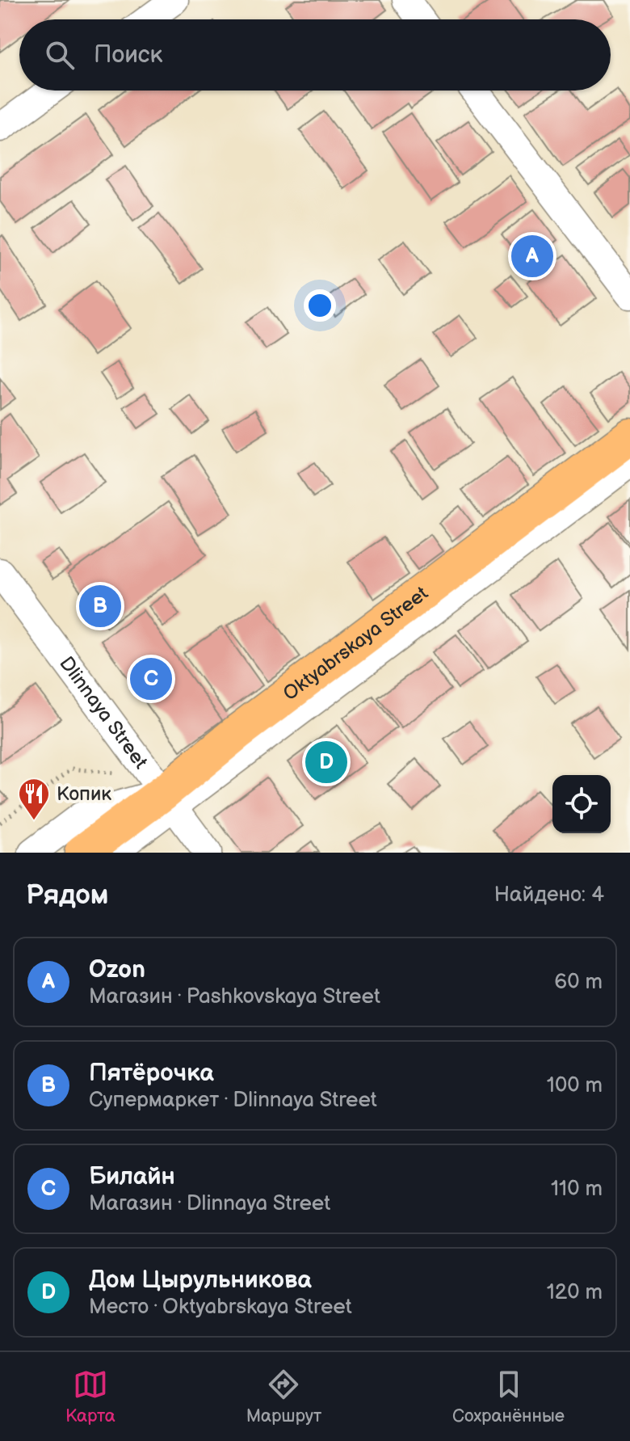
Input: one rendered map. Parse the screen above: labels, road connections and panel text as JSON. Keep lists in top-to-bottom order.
{
  "streets": {
    "main road": ["Oktyabrskaya Street"],
    "street": ["Dlinnaya Street"]
  },
  "crossings": [
    ["Oktyabrskaya Street", "Dlinnaya Street"]
  ],
  "places": {
    "restaurant": ["Копик"]
  },
  "page": {
    "search": "Поиск",
    "pins": [
      "A",
      "B",
      "C",
      "D"
    ],
    "heading": ["Рядом", "Найдено: 4"],
    "list": [
      {
        "mark": "A",
        "name": "Ozon",
        "note": "Магазин · Pashkovskaya Street",
        "value": "60 m"
      },
      {
        "mark": "B",
        "name": "Пятёрочка",
        "note": "Супермаркет · Dlinnaya Street",
        "value": "100 m"
      },
      {
        "mark": "C",
        "name": "Билайн",
        "note": "Магазин · Dlinnaya Street",
        "value": "110 m"
      },
      {
        "mark": "D",
        "name": "Дом Цырульникова",
        "note": "Место · Oktyabrskaya Street",
        "value": "120 m"
      }
    ],
    "nav": ["Карта", "Маршрут", "Сохранённые"]
  }
}
